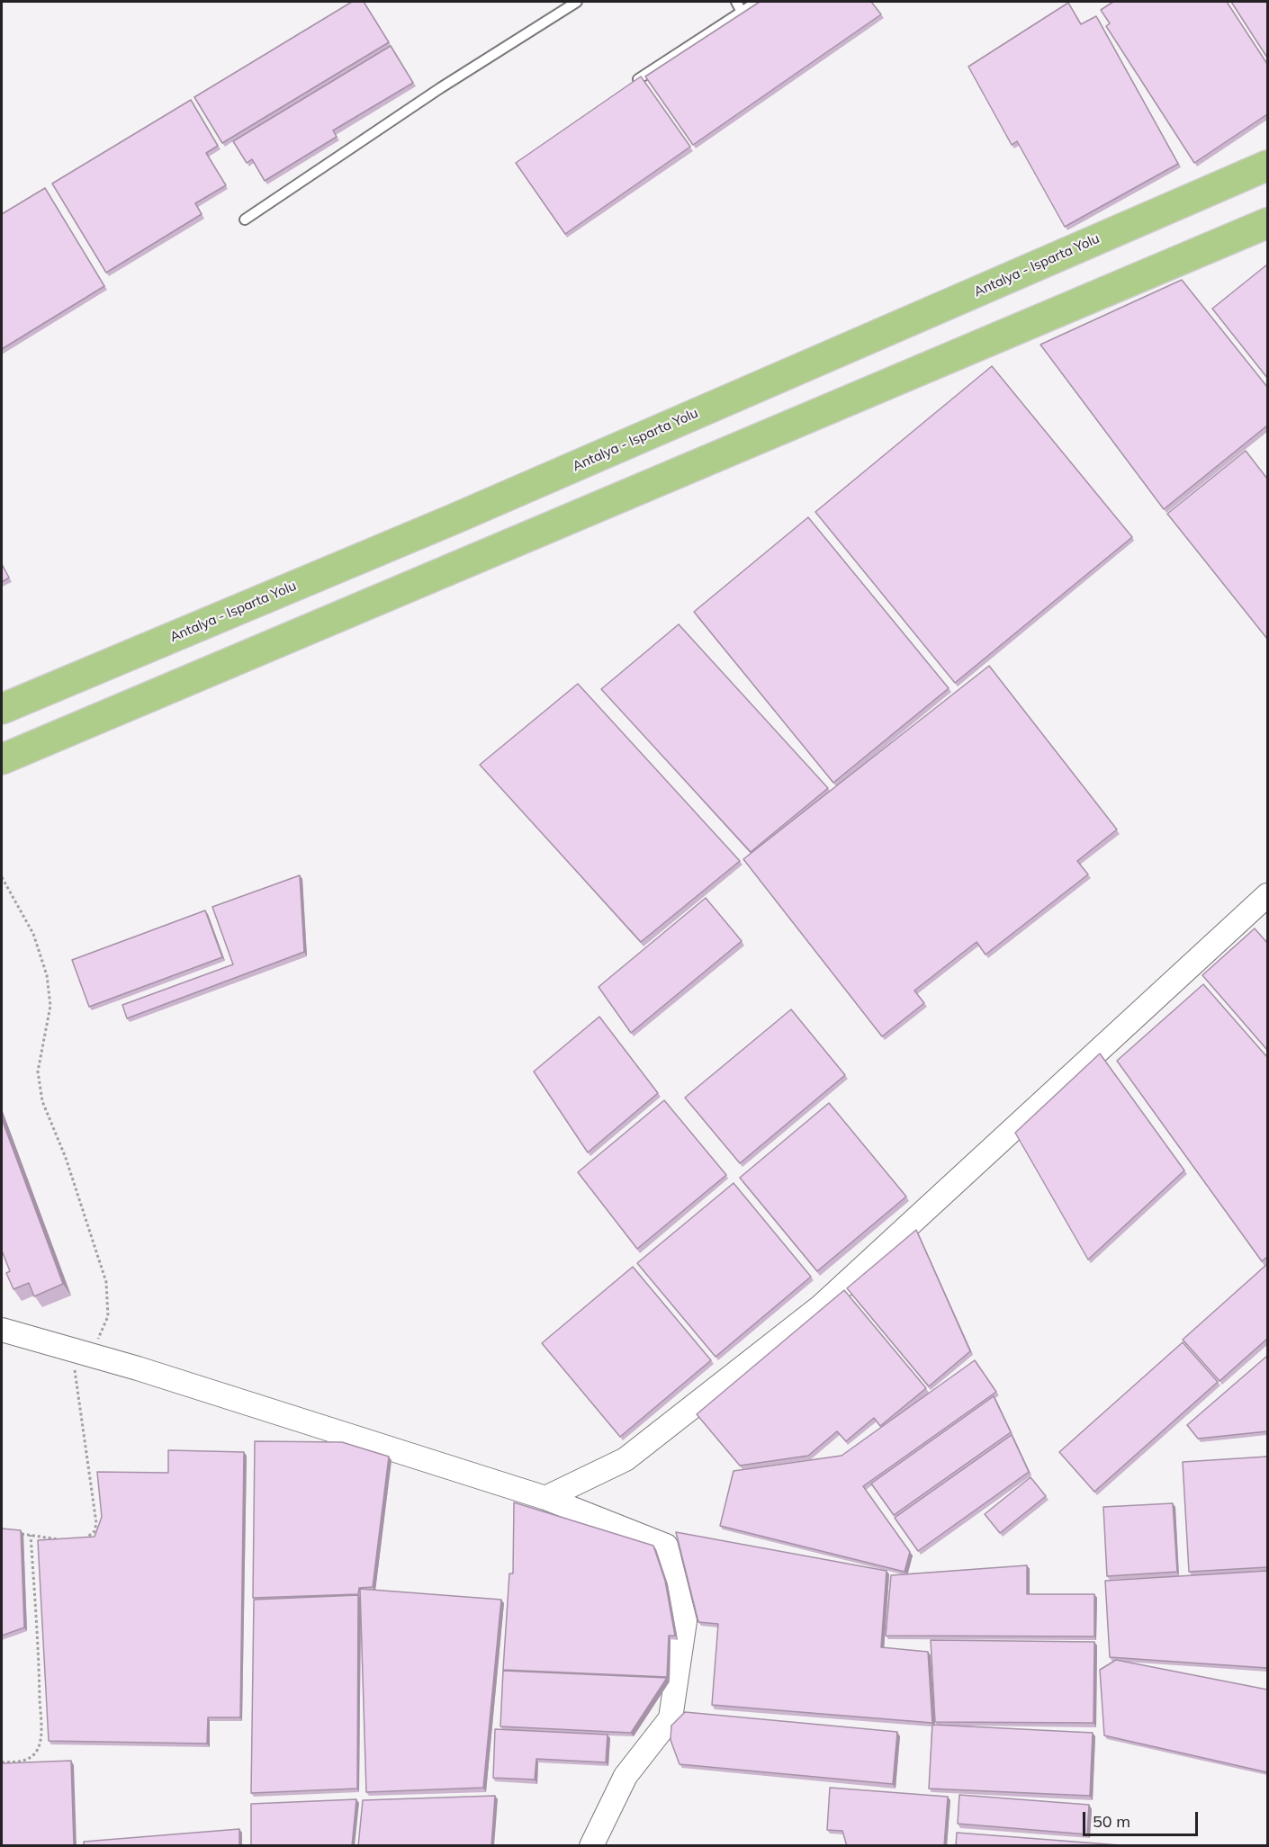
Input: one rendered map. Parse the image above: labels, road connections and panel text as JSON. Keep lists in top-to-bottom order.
{
  "streets": {
    "highway": ["Antalya - Isparta Yolu"]
  },
  "scale_bar": "50 m"
}
